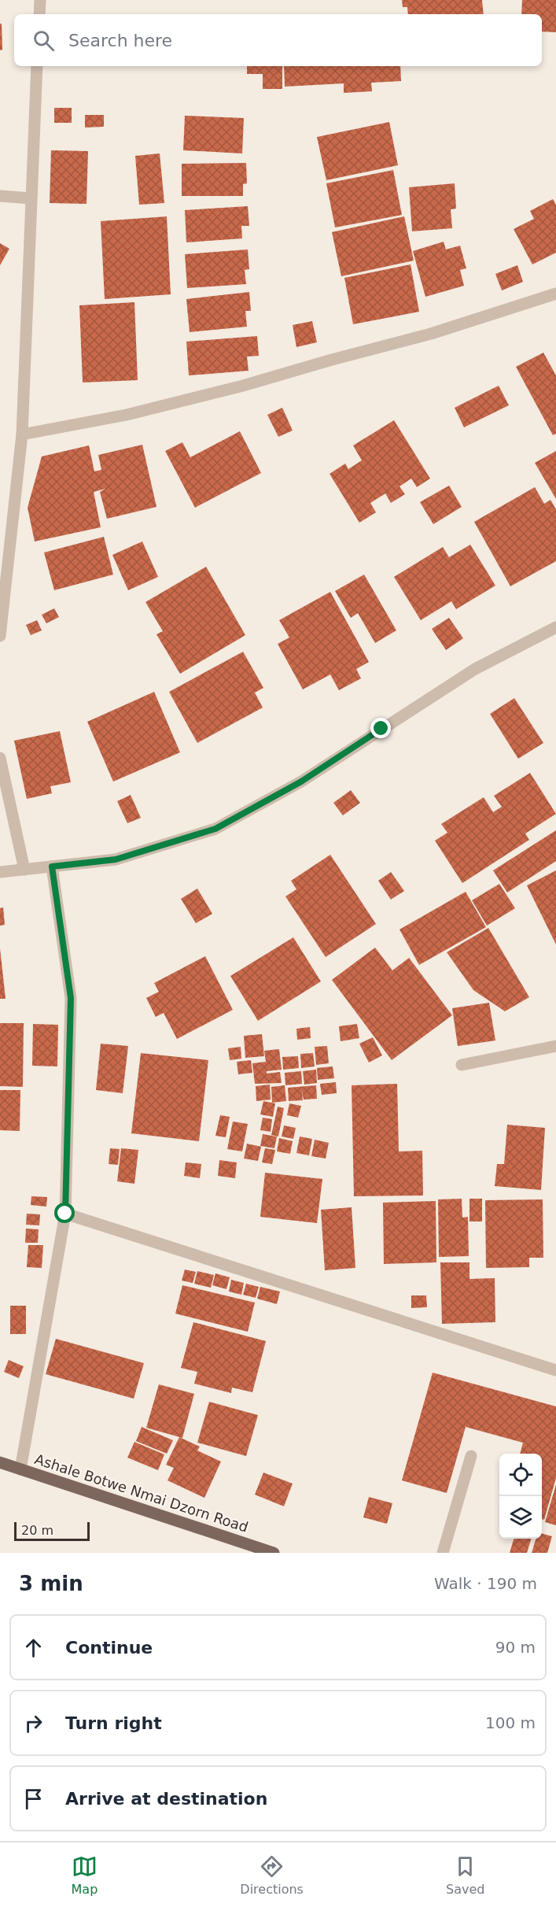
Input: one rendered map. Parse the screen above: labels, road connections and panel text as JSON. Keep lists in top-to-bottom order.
{
  "streets": {
    "main road": ["Ashale Botwe Nmai Dzorn Road"]
  },
  "scale_bar": "20 m",
  "page": {
    "search": "Search here",
    "scale": "20 m",
    "heading": ["3 min", "Walk · 190 m"],
    "list": [
      ["Continue", "90 m"],
      ["Turn right", "100 m"],
      "Arrive at destination"
    ],
    "nav": ["Map", "Directions", "Saved"]
  }
}
